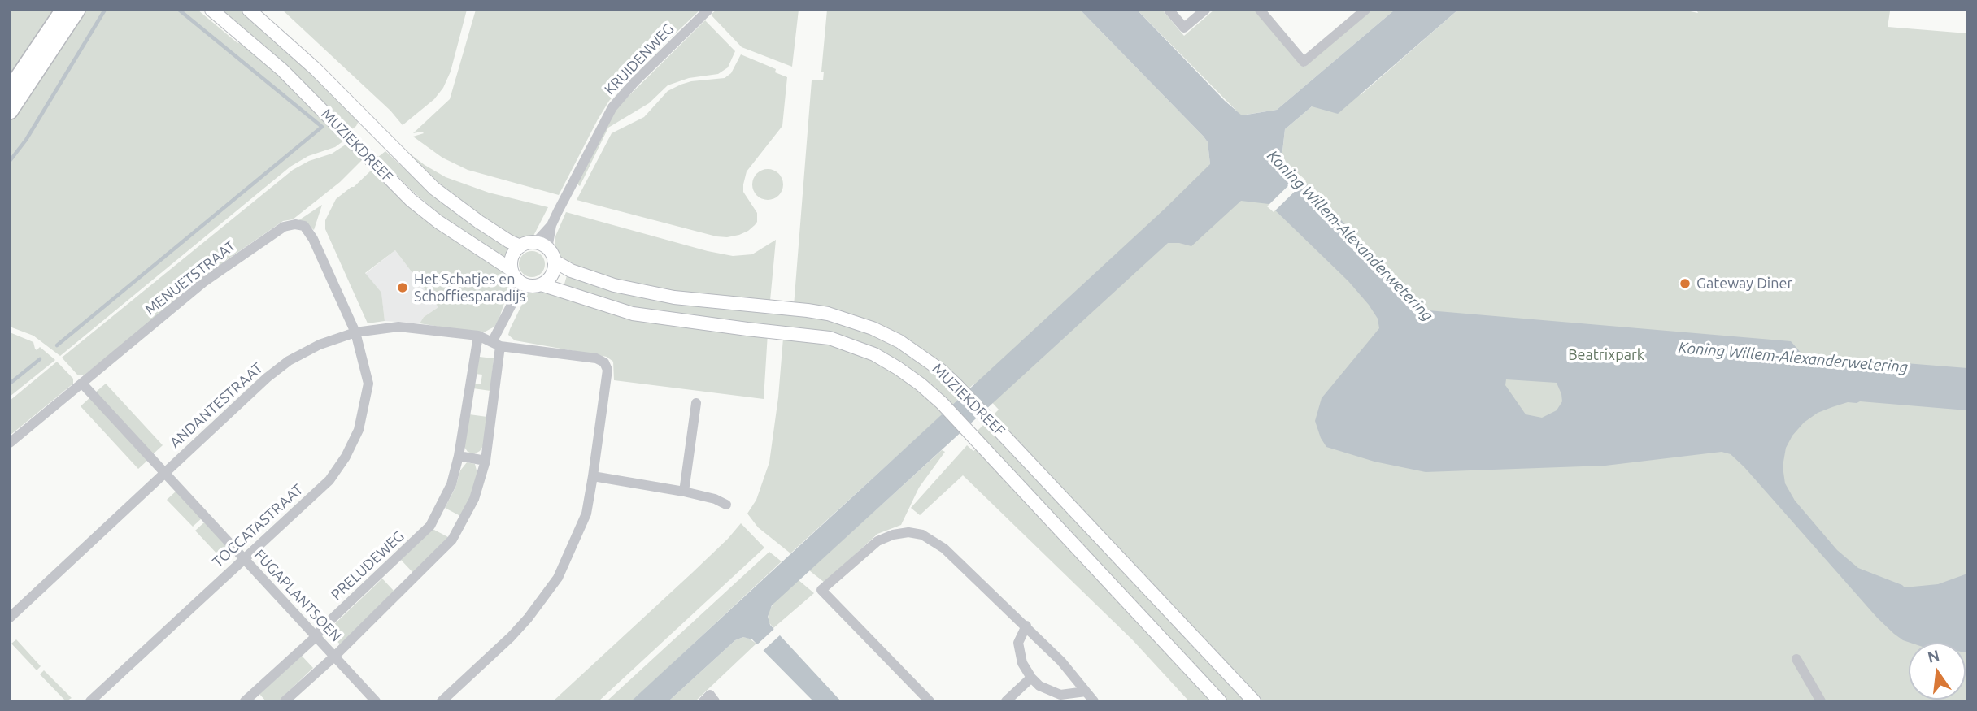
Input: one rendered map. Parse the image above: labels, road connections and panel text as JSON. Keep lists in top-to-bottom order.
{
  "streets": {
    "main road": ["MUZIEKDREEF"],
    "street": [
      "KRUIDENWEG",
      "MENUETSTRAAT",
      "ANDANTESTRAAT",
      "TOCCATASTRAAT",
      "PRELUDEWEG",
      "FUGAPLANTSOEN"
    ]
  },
  "crossings": [
    ["KRUIDENWEG", "MUZIEKDREEF"],
    ["MENUETSTRAAT", "ANDANTESTRAAT"],
    ["MENUETSTRAAT", "TOCCATASTRAAT"],
    ["MENUETSTRAAT", "FUGAPLANTSOEN"],
    ["ANDANTESTRAAT", "TOCCATASTRAAT"],
    ["ANDANTESTRAAT", "PRELUDEWEG"],
    ["ANDANTESTRAAT", "FUGAPLANTSOEN"],
    ["TOCCATASTRAAT", "FUGAPLANTSOEN"],
    ["PRELUDEWEG", "FUGAPLANTSOEN"]
  ],
  "water": ["Koning Willem-Alexanderwetering"],
  "parks": ["Beatrixpark"],
  "places": ["Gateway Diner", "Het Schatjes en Schoffiesparadijs"],
  "north": "top"
}
